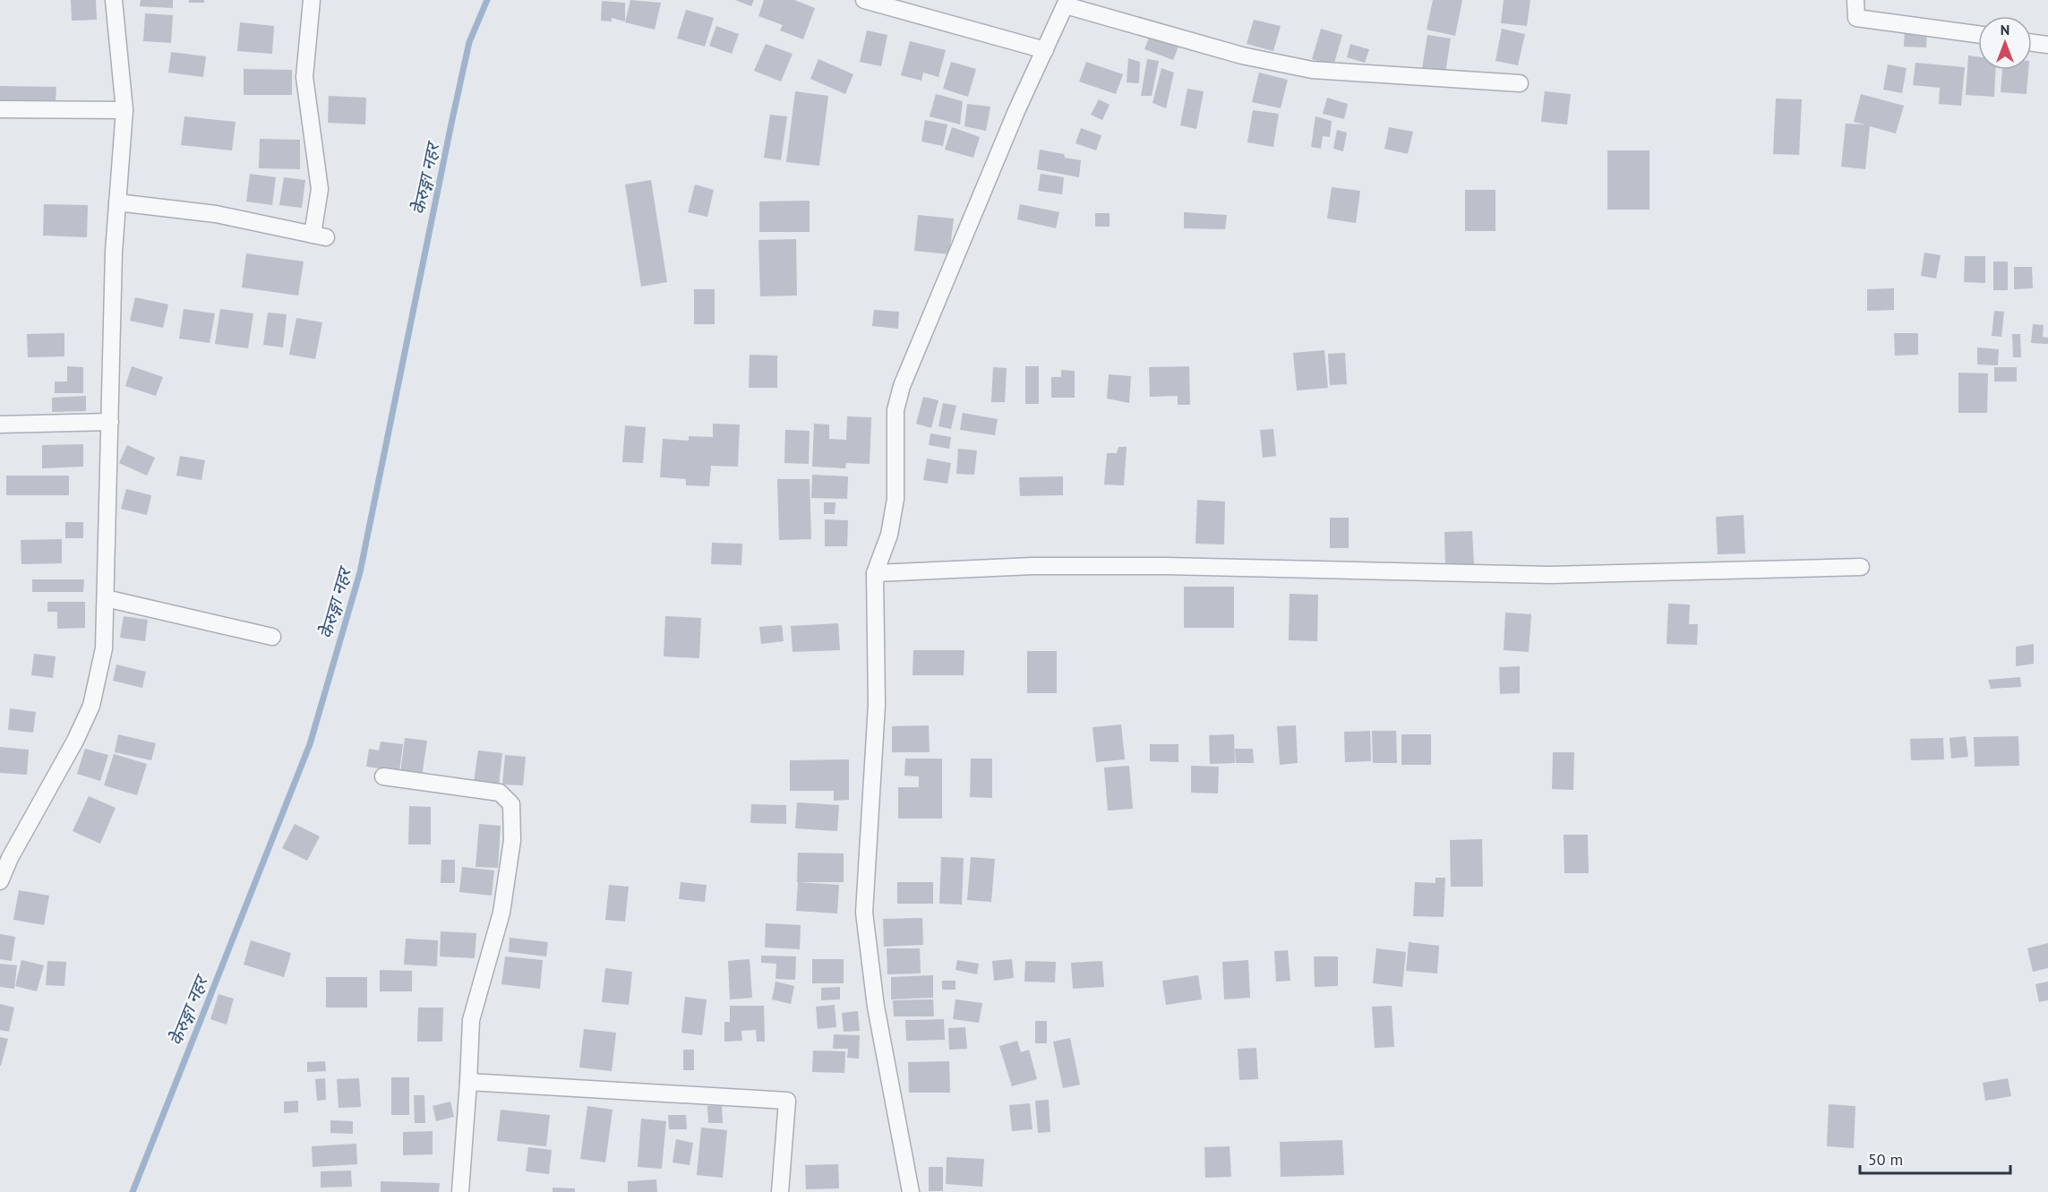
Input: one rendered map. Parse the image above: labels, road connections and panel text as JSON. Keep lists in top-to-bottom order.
{
  "water": ["केेरुङ्गा नहर"],
  "scale_bar": "50 m",
  "north": "top"
}
